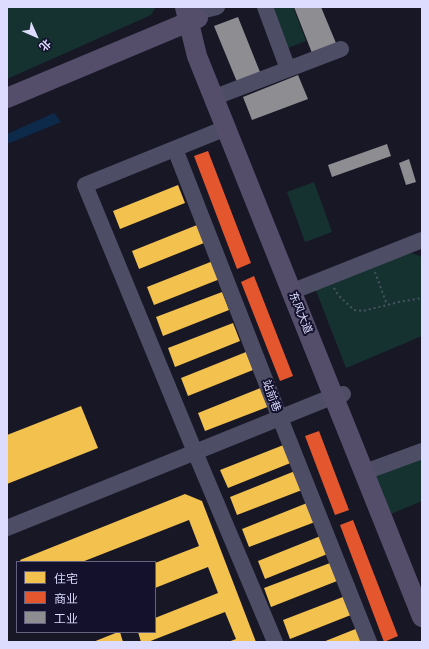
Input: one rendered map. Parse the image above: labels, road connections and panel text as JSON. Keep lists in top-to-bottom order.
{
  "streets": {
    "main road": ["东风大道"],
    "street": ["站前巷"]
  },
  "legend": ["住宅", "商业", "工业"],
  "north": "bottom right"
}
